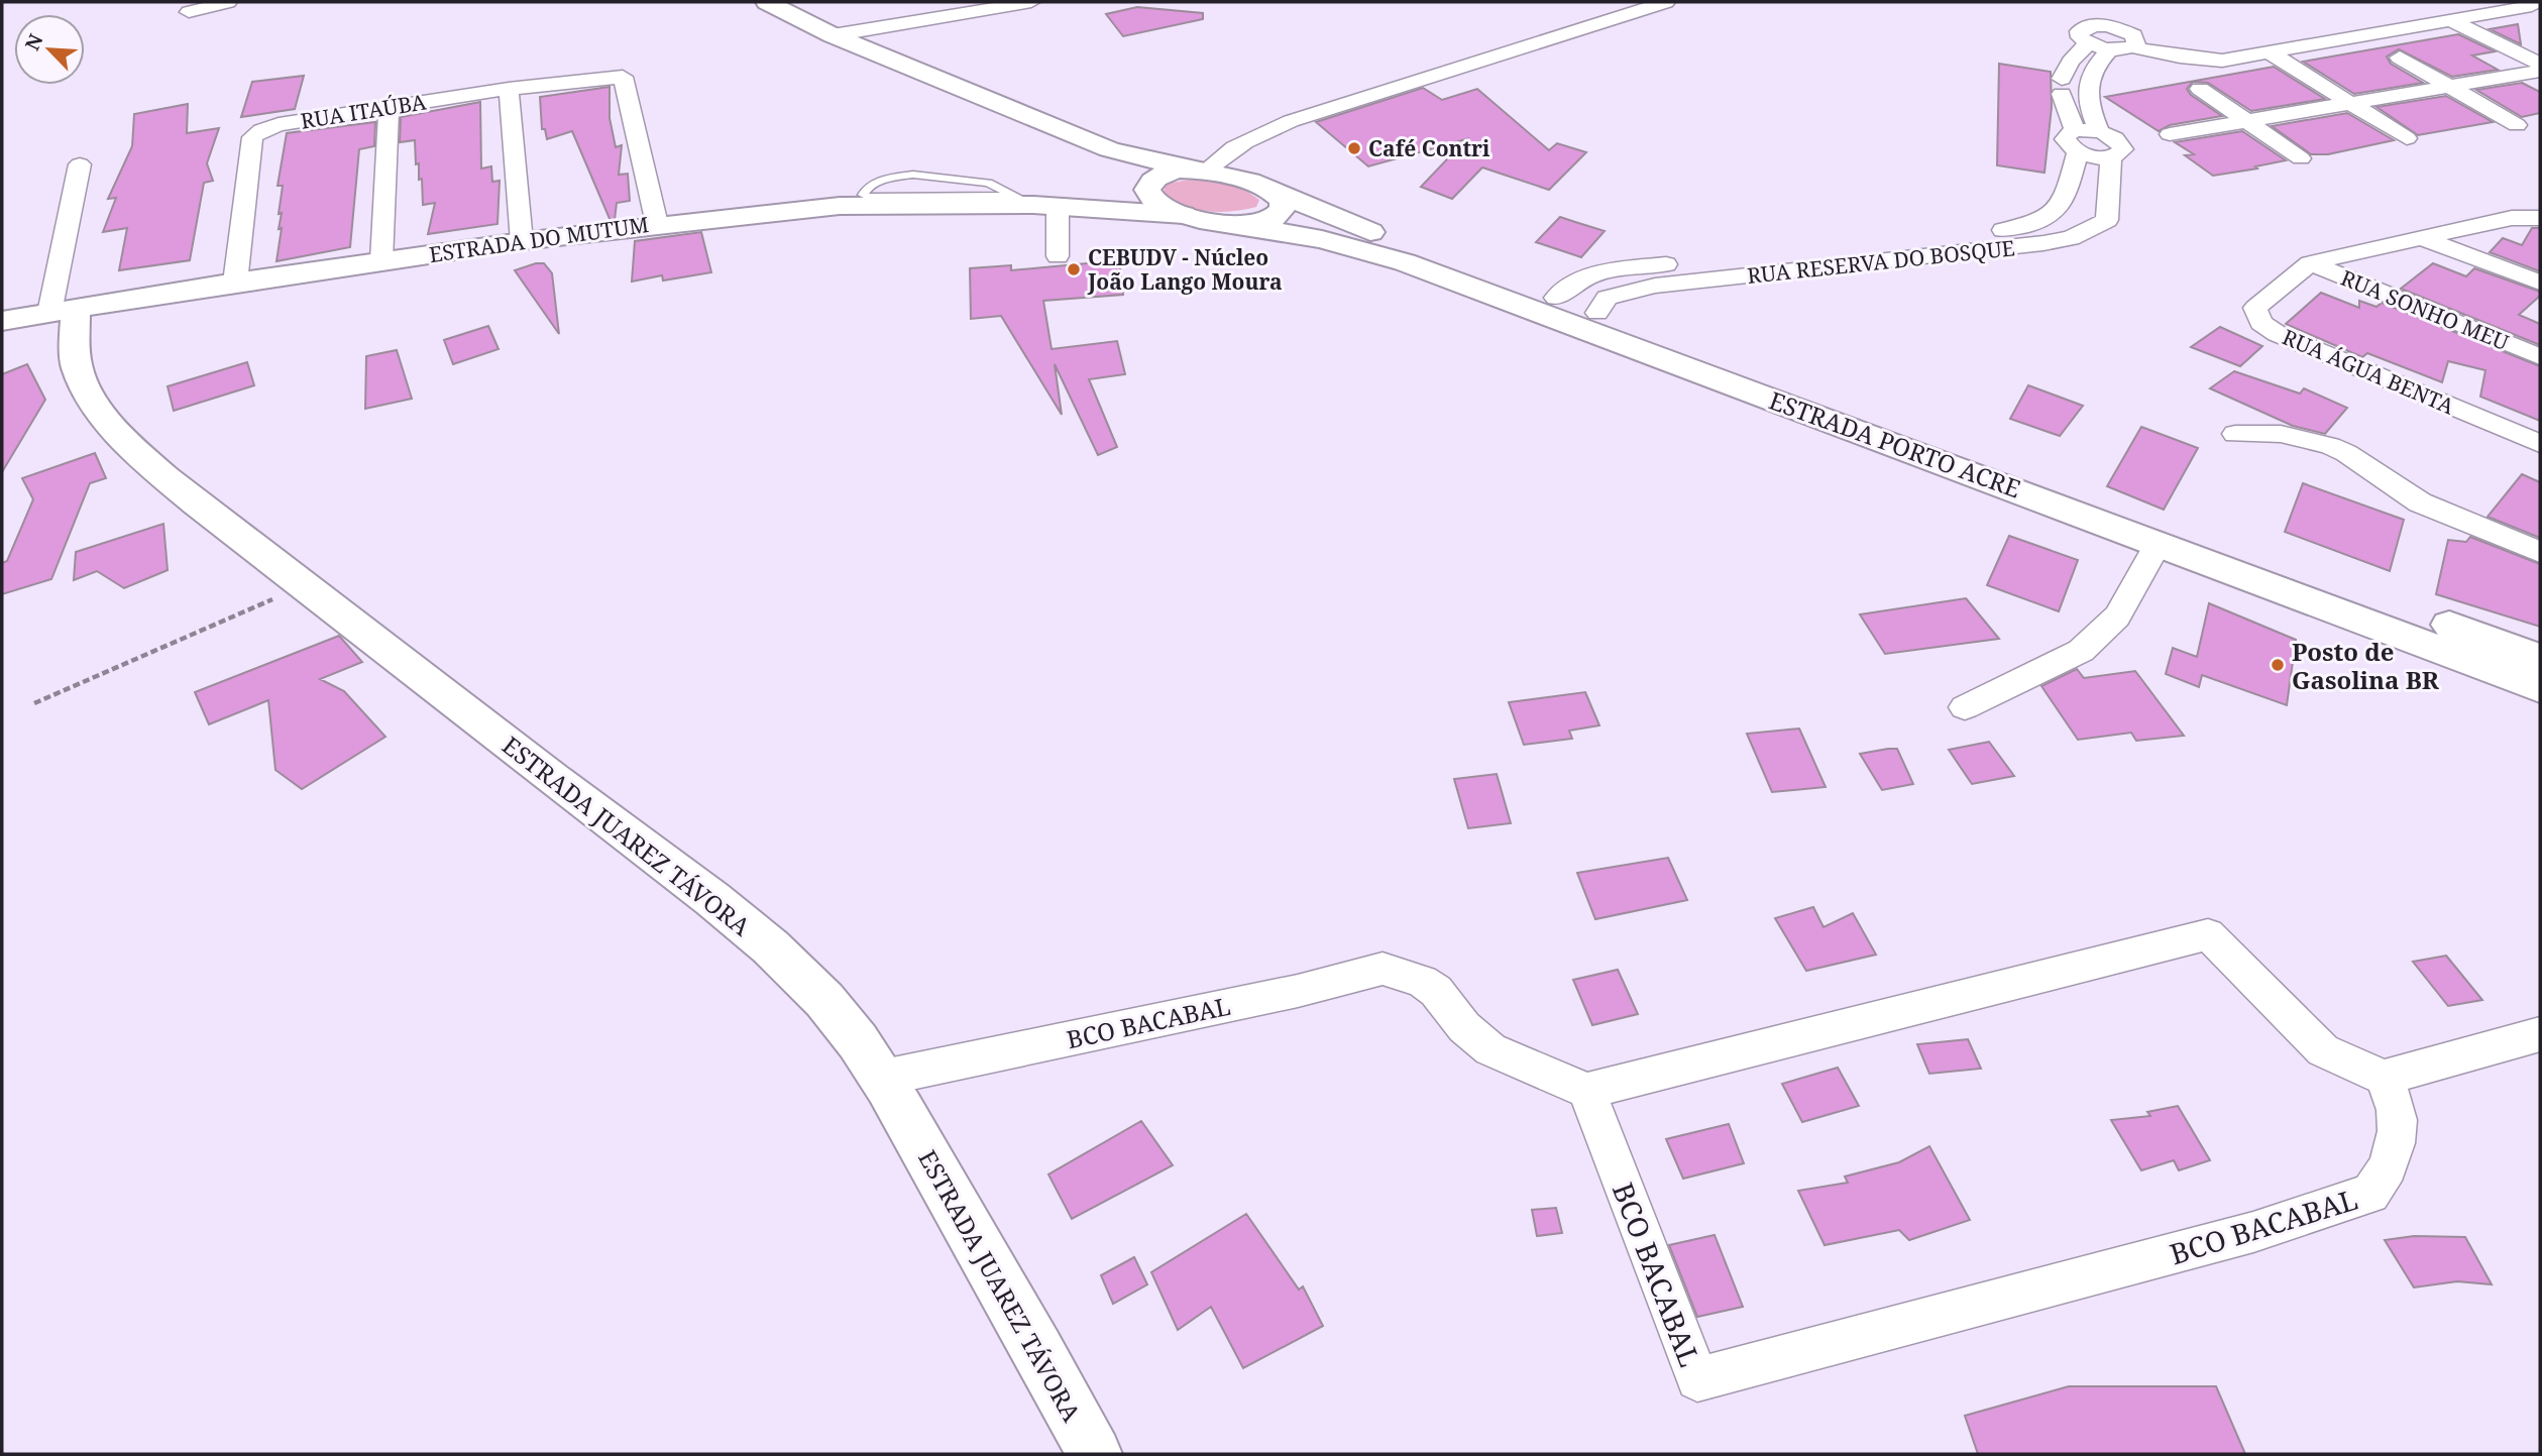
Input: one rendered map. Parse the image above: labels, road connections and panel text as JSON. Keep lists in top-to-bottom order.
{
  "streets": {
    "main road": ["ESTRADA DO MUTUM", "ESTRADA PORTO ACRE", "ESTRADA JUAREZ TÁVORA"],
    "street": [
      "RUA ITAÚBA",
      "RUA RESERVA DO BOSQUE",
      "RUA SONHO MEU",
      "RUA ÁGUA BENTA",
      "BCO BACABAL"
    ]
  },
  "crossings": [
    ["RUA ITAÚBA", "ESTRADA DO MUTUM"],
    ["ESTRADA DO MUTUM", "ESTRADA PORTO ACRE"],
    ["ESTRADA DO MUTUM", "ESTRADA JUAREZ TÁVORA"],
    ["RUA RESERVA DO BOSQUE", "ESTRADA PORTO ACRE"],
    ["RUA SONHO MEU", "RUA ÁGUA BENTA"],
    ["ESTRADA JUAREZ TÁVORA", "BCO BACABAL"]
  ],
  "places": ["Café Contri", "CEBUDV - Núcleo João Lango Moura", "Posto de Gasolina BR"],
  "north": "top left"
}
